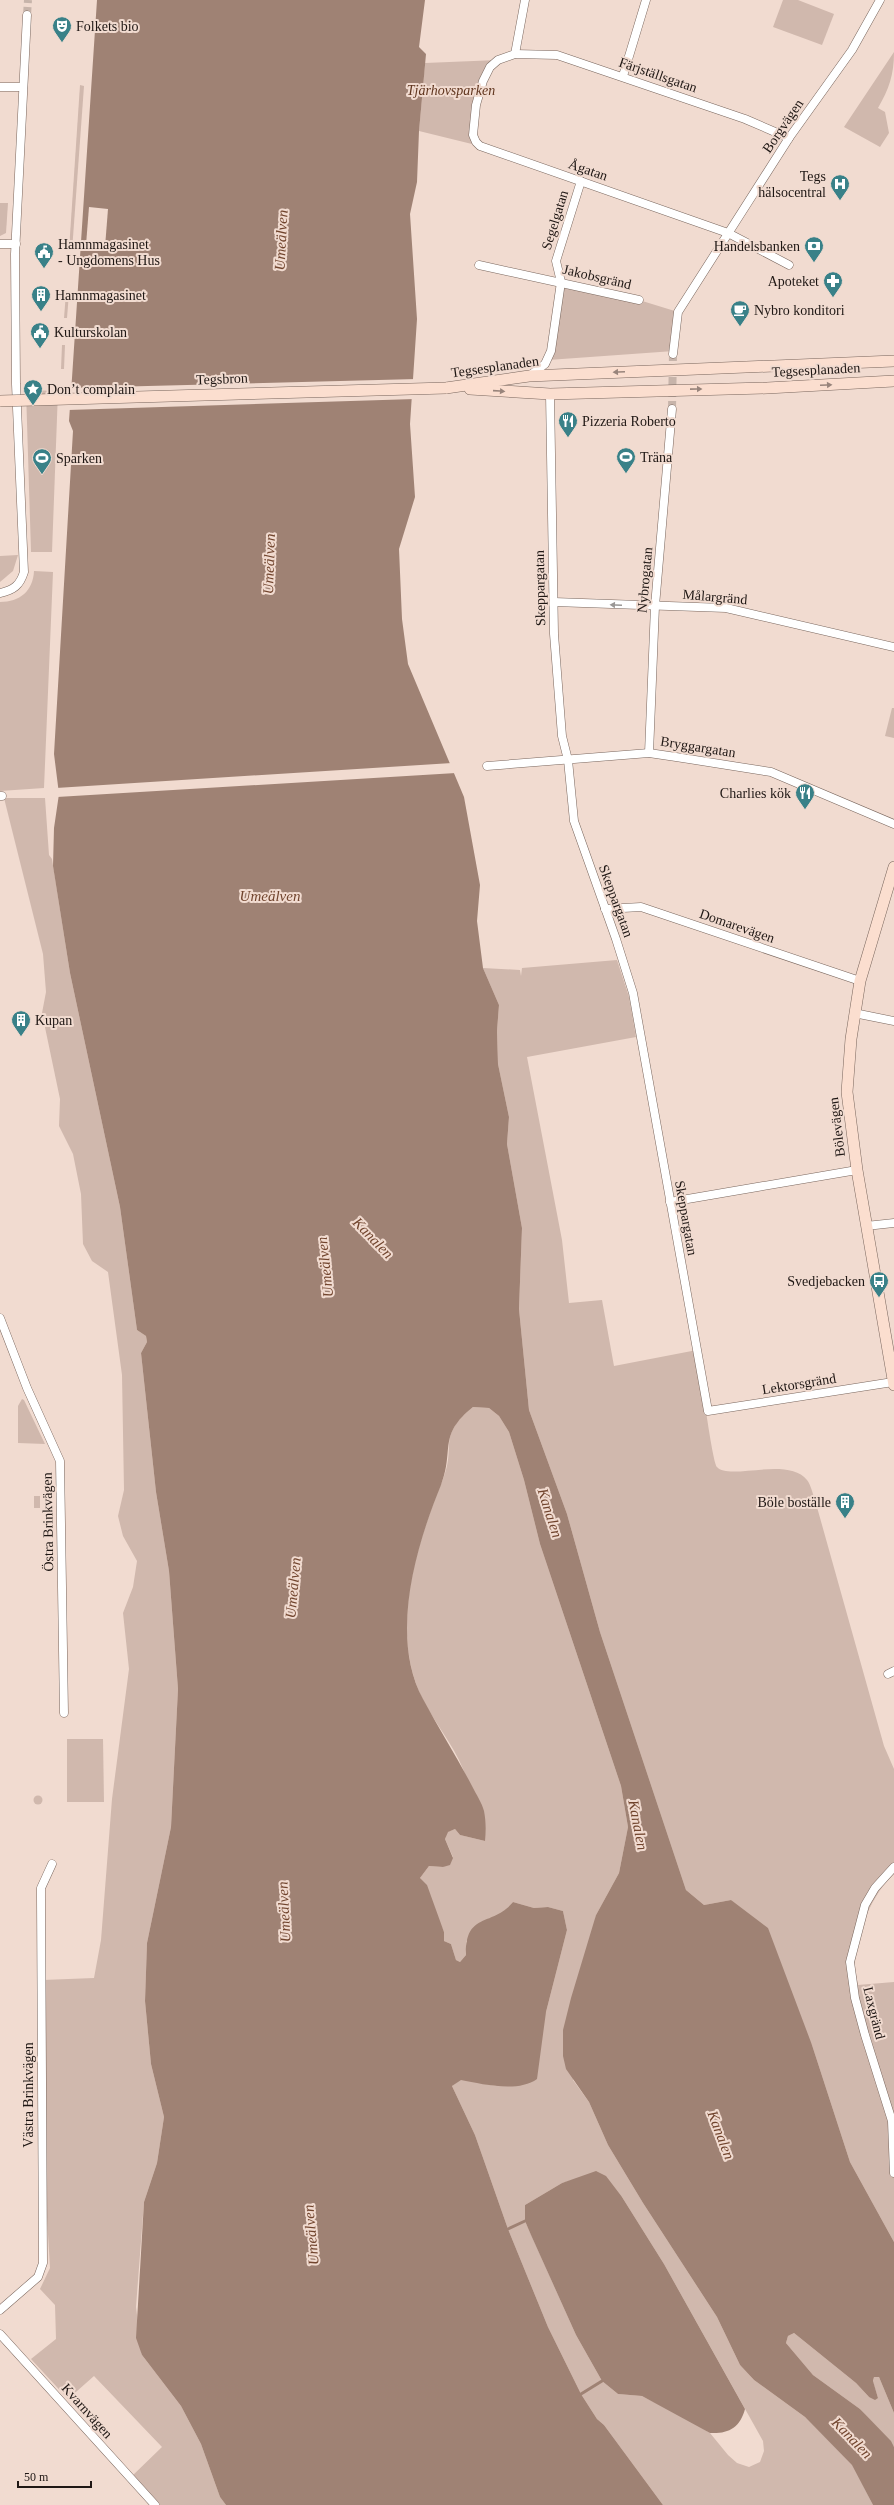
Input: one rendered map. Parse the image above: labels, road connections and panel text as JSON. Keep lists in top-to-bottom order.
{
  "streets": {
    "main road": ["Tegsesplanaden", "Tegsbron", "Bölevägen"],
    "street": [
      "Färjställsgatan",
      "Borgvägen",
      "Ågatan",
      "Segelgatan",
      "Jakobsgränd",
      "Nybrogatan",
      "Skeppargatan",
      "Målargränd",
      "Bryggargatan",
      "Domarevägen",
      "Lektorsgränd",
      "Östra Brinkvägen",
      "Laxgränd",
      "Västra Brinkvägen",
      "Kvarnvägen"
    ]
  },
  "crossings": [
    ["Färjställsgatan", "Borgvägen"],
    ["Färjställsgatan", "Ågatan"],
    ["Borgvägen", "Ågatan"],
    ["Ågatan", "Segelgatan"],
    ["Segelgatan", "Jakobsgränd"],
    ["Segelgatan", "Tegsesplanaden"],
    ["Tegsesplanaden", "Tegsbron"],
    ["Tegsesplanaden", "Skeppargatan"],
    ["Nybrogatan", "Målargränd"],
    ["Nybrogatan", "Bryggargatan"],
    ["Skeppargatan", "Målargränd"],
    ["Skeppargatan", "Bryggargatan"],
    ["Skeppargatan", "Domarevägen"],
    ["Skeppargatan", "Lektorsgränd"],
    ["Domarevägen", "Bölevägen"],
    ["Bölevägen", "Lektorsgränd"]
  ],
  "water": ["Umeälven", "Kanalen"],
  "parks": ["Tjärhovsparken"],
  "places": {
    "theatre": ["Folkets bio"],
    "hospital": ["Tegs hälsocentral"],
    "bank": ["Handelsbanken"],
    "public building": ["Hamnmagasinet - Ungdomens Hus", "Kulturskolan"],
    "pharmacy": ["Apoteket"],
    "building": ["Hamnmagasinet", "Kupan", "Böle boställe"],
    "cafe": ["Nybro konditori"],
    "place": ["Don’t complain"],
    "restaurant": ["Pizzeria Roberto", "Charlies kök"],
    "sports": ["Träna", "Sparken"],
    "bus stop": ["Svedjebacken"]
  },
  "scale_bar": "50 m"
}
